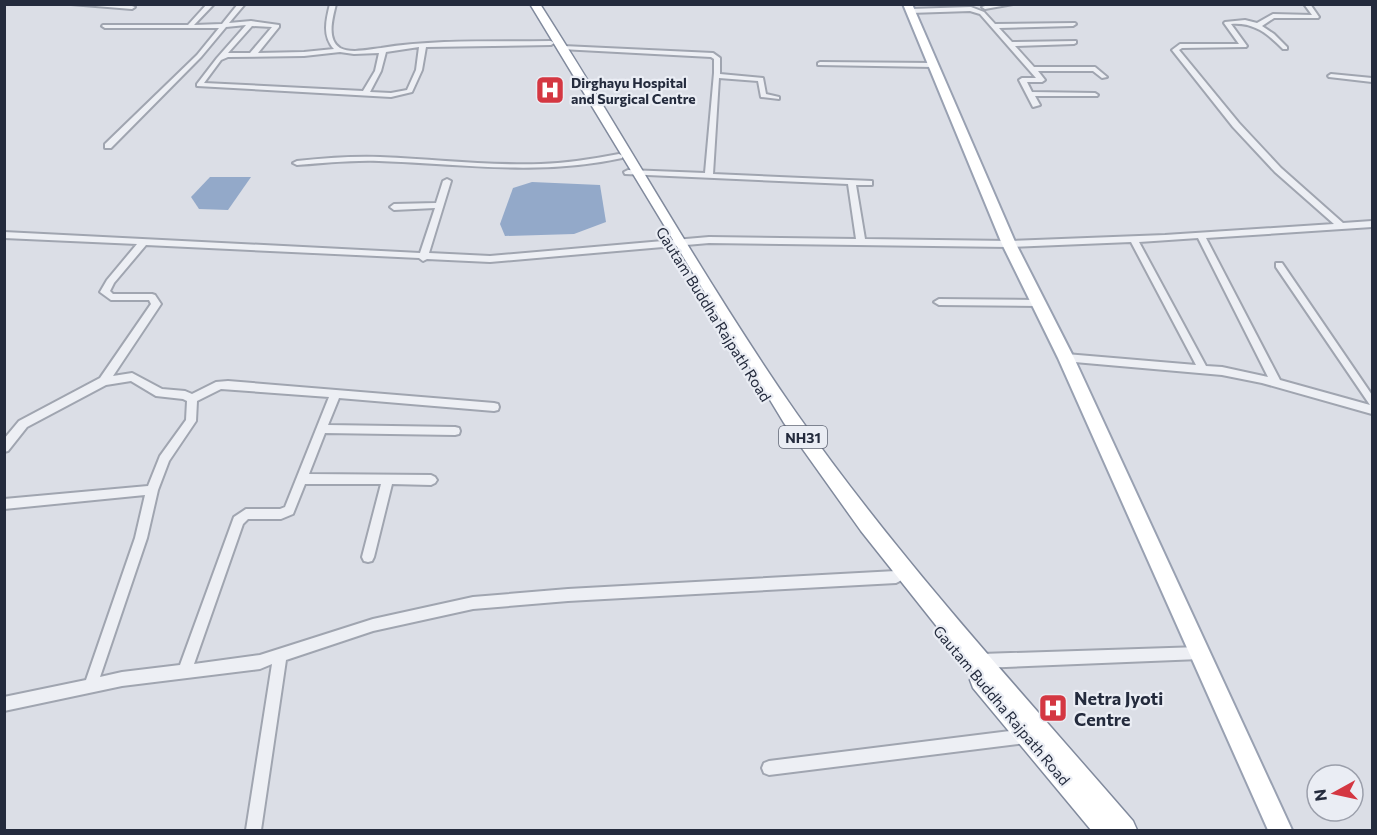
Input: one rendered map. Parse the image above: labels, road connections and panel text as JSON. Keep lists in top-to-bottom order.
{
  "streets": {
    "highway": ["Gautam Buddha Rajpath Road", "NH31"]
  },
  "crossings": [
    ["Gautam Buddha Rajpath Road", "NH31"]
  ],
  "places": {
    "hospital": ["Dirghayu Hospital and Surgical Centre", "Netra Jyoti Centre"]
  },
  "north": "left"
}
